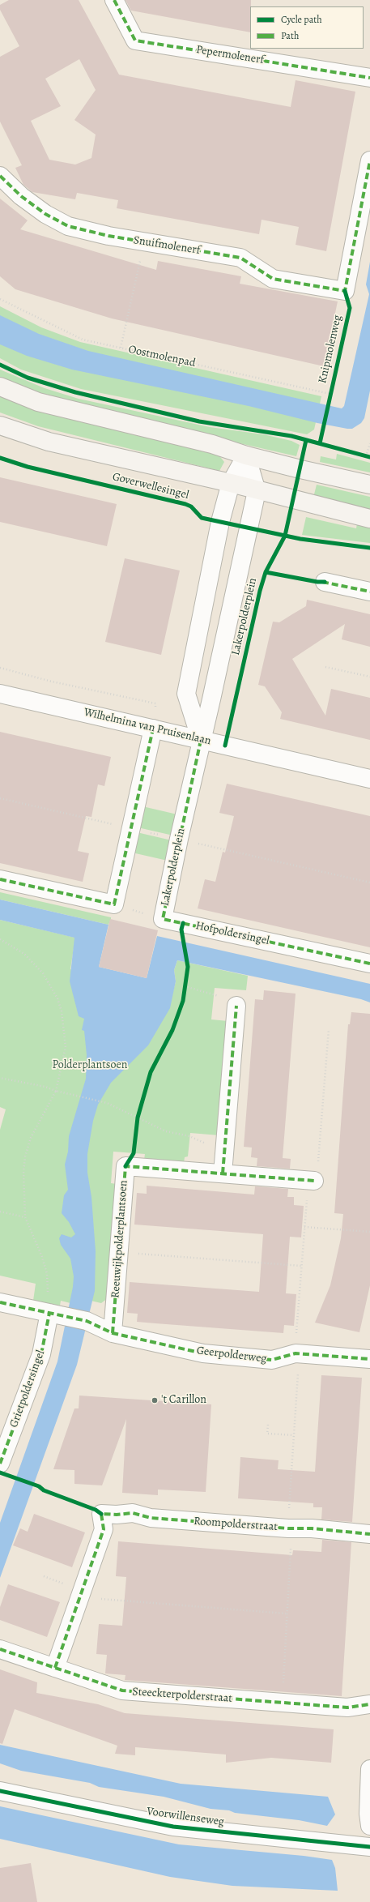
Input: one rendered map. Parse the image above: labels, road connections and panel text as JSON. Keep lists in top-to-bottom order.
{
  "streets": {
    "main road": ["Goverwellesingel"],
    "street": [
      "Pepermolenerf",
      "Snuifmolenerf",
      "Lakerpolderplein",
      "Wilhelmina van Pruisenlaan",
      "Hofpoldersingel",
      "Reeuwijkpolderplantsoen",
      "Geerpolderweg",
      "Grietpoldersingel",
      "Roompolderstraat",
      "Steeckterpolderstraat",
      "Voorwillenseweg"
    ],
    "path": ["Oostmolenpad"],
    "cycle path": ["Knipmolenweg"]
  },
  "crossings": [
    ["Knipmolenweg", "Oostmolenpad"],
    ["Goverwellesingel", "Lakerpolderplein"],
    ["Lakerpolderplein", "Wilhelmina van Pruisenlaan"],
    ["Lakerpolderplein", "Hofpoldersingel"],
    ["Reeuwijkpolderplantsoen", "Geerpolderweg"],
    ["Geerpolderweg", "Grietpoldersingel"],
    ["Roompolderstraat", "Steeckterpolderstraat"]
  ],
  "parks": ["Polderplantsoen"],
  "places": ["'t Carillon"],
  "legend": ["Cycle path", "Path"]
}
